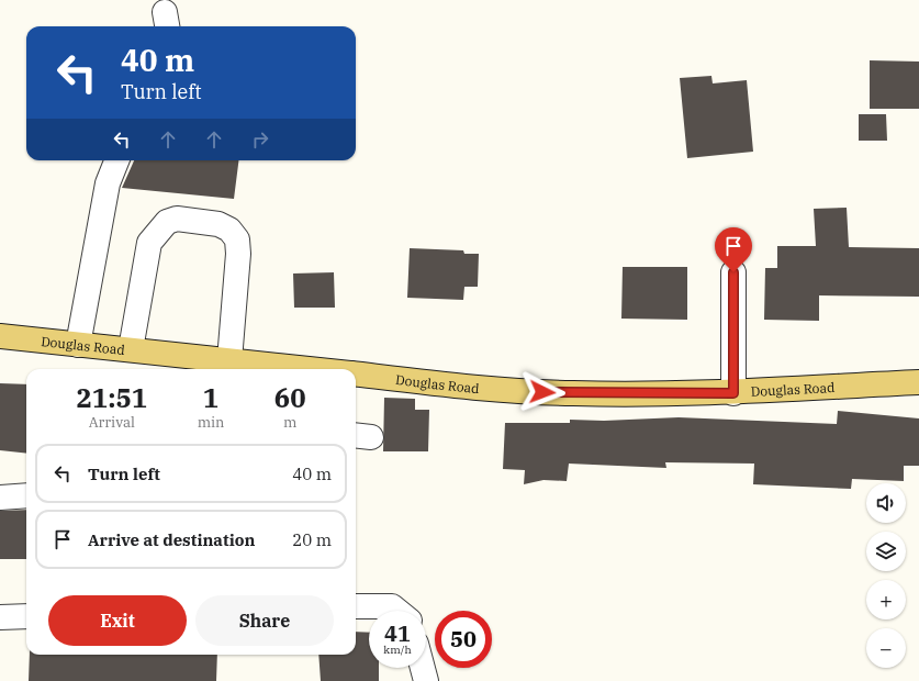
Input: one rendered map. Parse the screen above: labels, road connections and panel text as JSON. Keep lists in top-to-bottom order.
{
  "streets": {
    "main road": ["Douglas Road"]
  },
  "page": {
    "turn": ["40 m", "Turn left"],
    "eta": [
      "21:51",
      "Arrival",
      "1",
      "min",
      "60",
      "m"
    ],
    "list": [
      {
        "name": "Turn left",
        "value": "40 m"
      },
      {
        "name": "Arrive at destination",
        "value": "20 m"
      }
    ],
    "map_buttons": ["+", "−"],
    "buttons": ["Exit", "Share"],
    "speed": "41 km/h",
    "limit": "50"
  }
}
